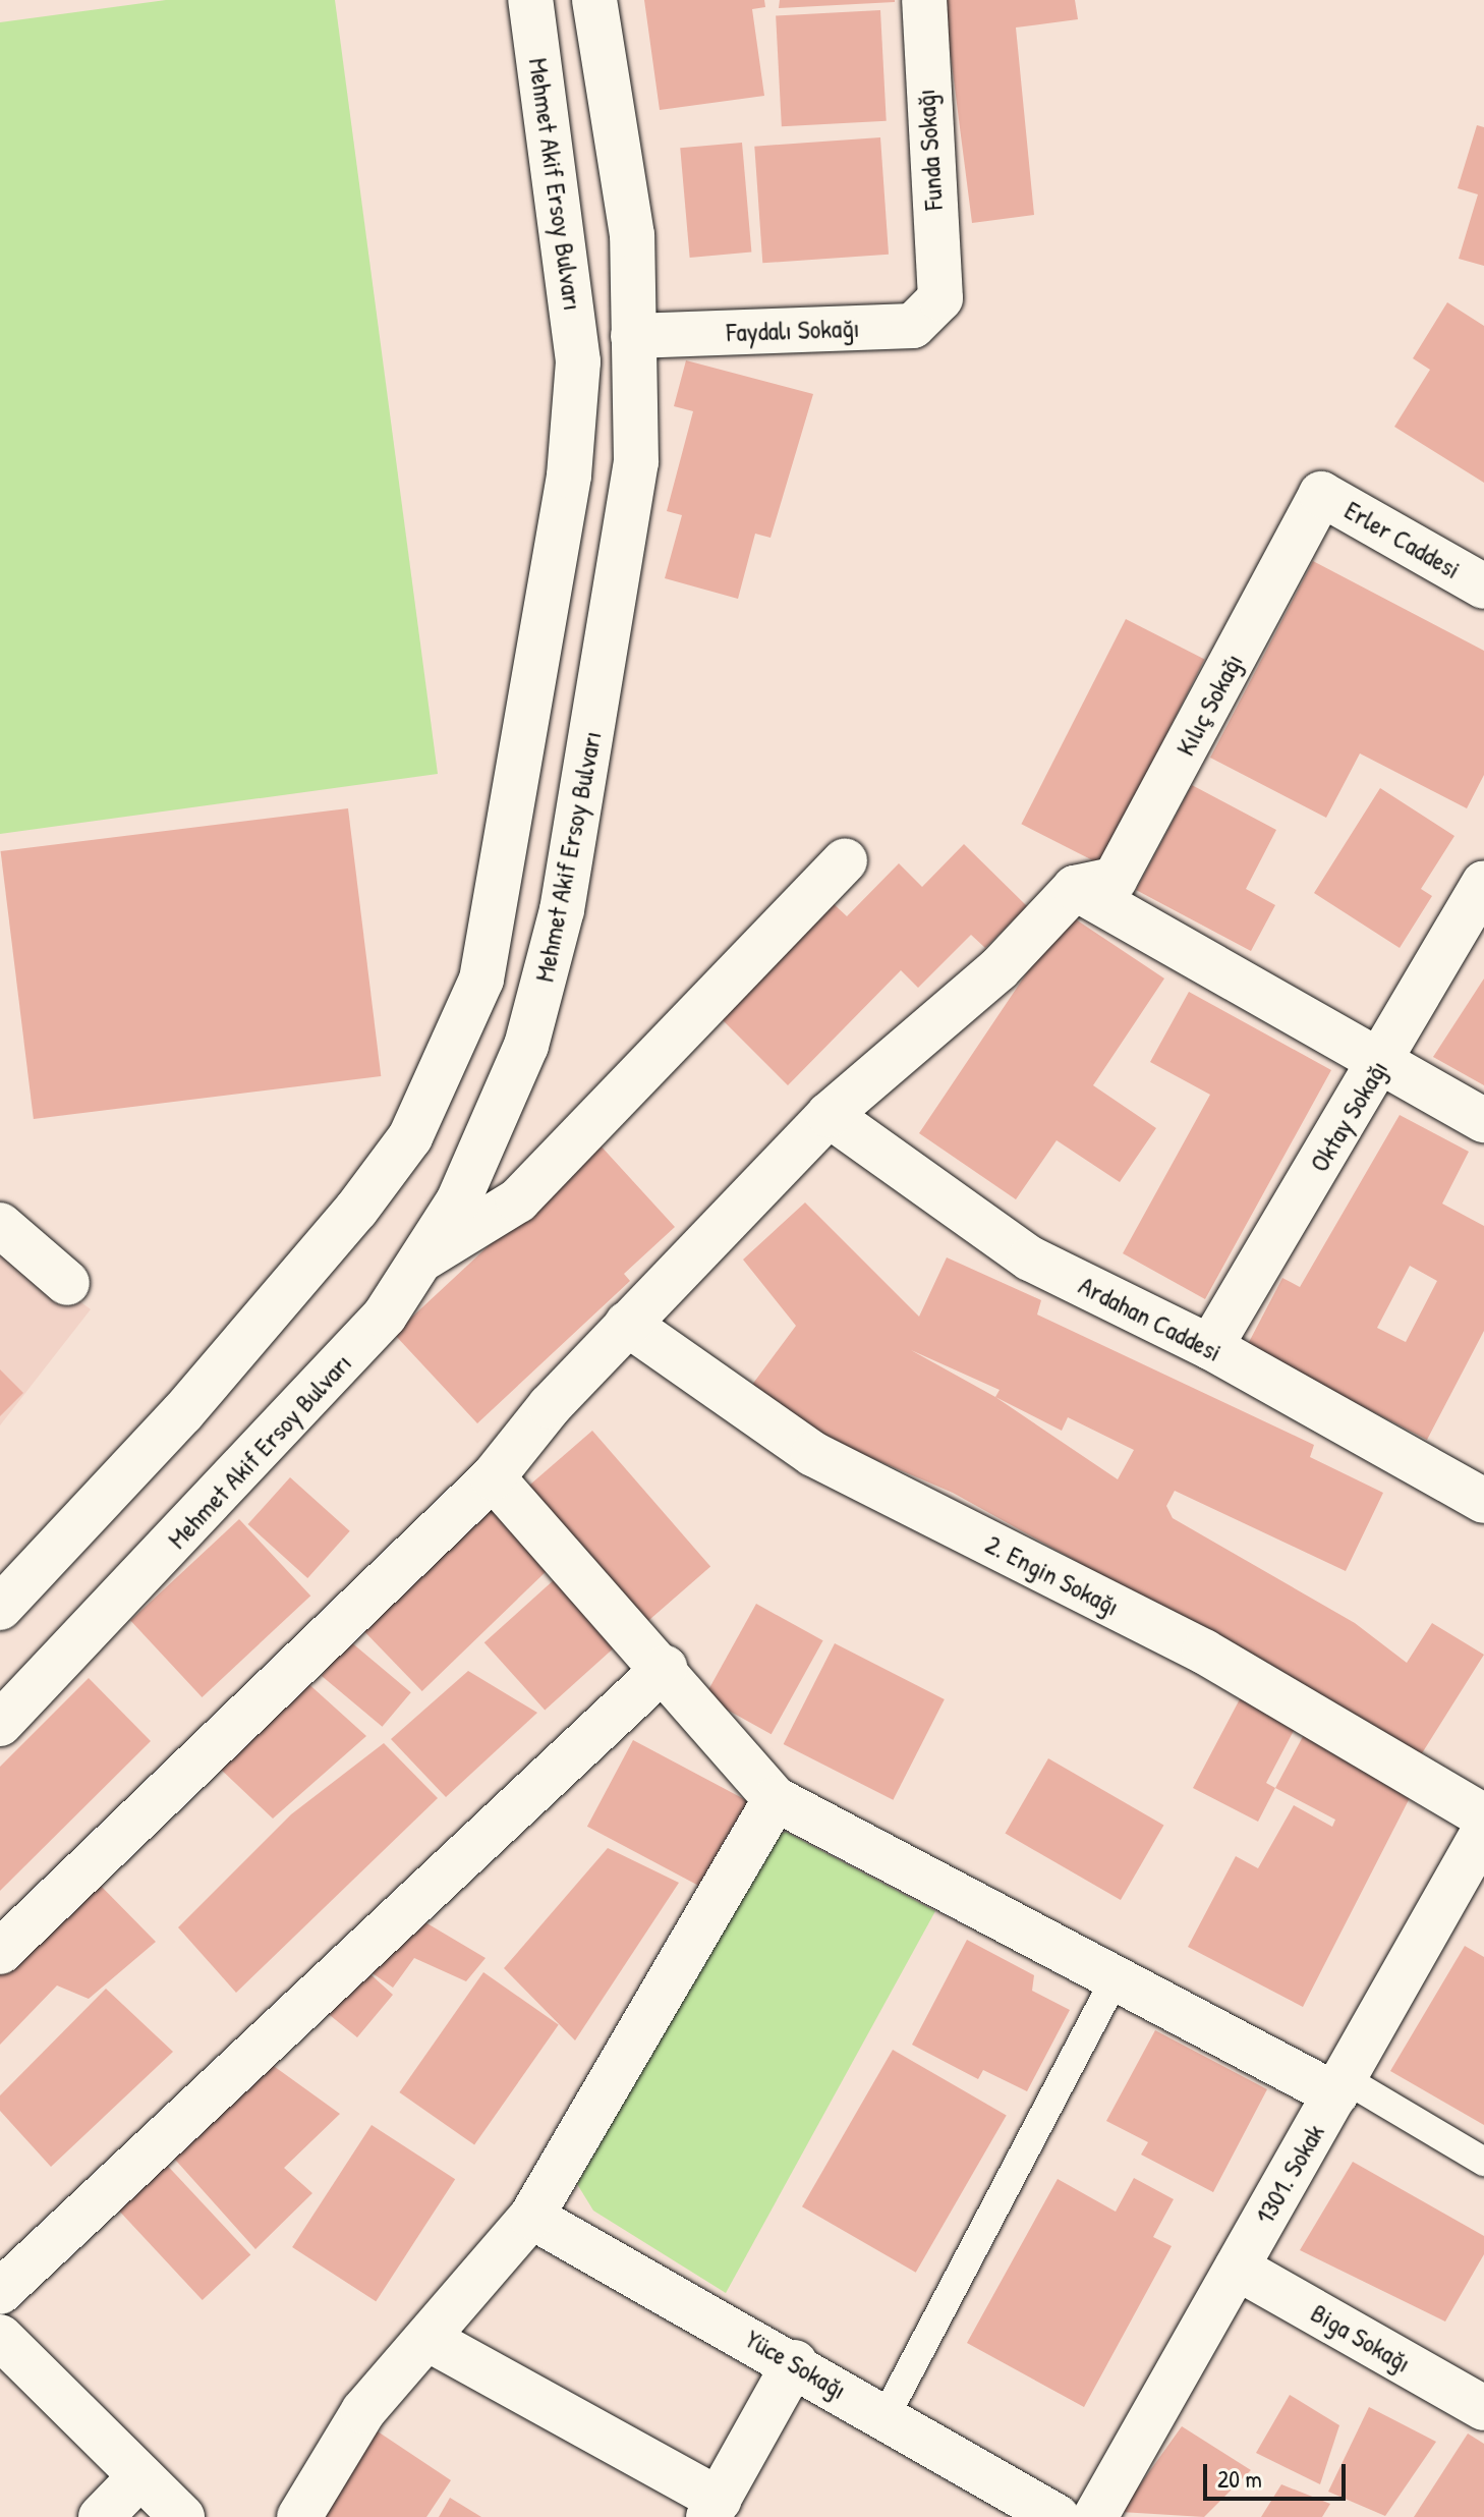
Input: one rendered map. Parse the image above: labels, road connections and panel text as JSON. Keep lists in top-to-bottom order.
{
  "streets": {
    "street": [
      "Funda Sokağı",
      "Mehmet Akif Ersoy Bulvarı",
      "Faydalı Sokağı",
      "Erler Caddesi",
      "Kılıç Sokağı",
      "Oktay Sokağı",
      "Ardahan Caddesi",
      "2. Engin Sokağı",
      "1301. Sokak",
      "Biga Sokağı",
      "Yüce Sokağı"
    ]
  },
  "crossings": [
    ["Funda Sokağı", "Faydalı Sokağı"],
    ["Mehmet Akif Ersoy Bulvarı", "Faydalı Sokağı"],
    ["Erler Caddesi", "Kılıç Sokağı"],
    ["Oktay Sokağı", "Ardahan Caddesi"],
    ["1301. Sokak", "Biga Sokağı"]
  ],
  "scale_bar": "20 m"
}
